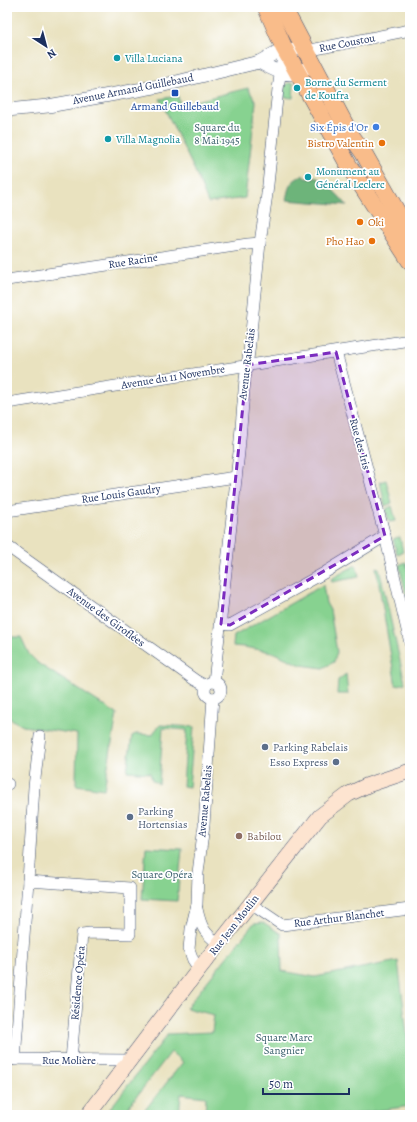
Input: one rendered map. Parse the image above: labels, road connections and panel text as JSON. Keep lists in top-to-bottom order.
{
  "streets": {
    "main road": ["Rue Jean Moulin"],
    "street": [
      "Rue Coustou",
      "Avenue Armand Guillebaud",
      "Rue Racine",
      "Avenue Rabelais",
      "Avenue du 11 Novembre",
      "Rue des Iris",
      "Rue Louis Gaudry",
      "Avenue des Giroflées",
      "Rue Arthur Blanchet",
      "Résidence Opéra",
      "Rue Molière"
    ]
  },
  "crossings": [
    ["Rue Coustou", "Avenue Armand Guillebaud"],
    ["Rue Coustou", "Avenue Rabelais"],
    ["Avenue Armand Guillebaud", "Avenue Rabelais"],
    ["Rue Racine", "Avenue Rabelais"],
    ["Avenue Rabelais", "Avenue du 11 Novembre"],
    ["Avenue Rabelais", "Rue Louis Gaudry"],
    ["Avenue Rabelais", "Avenue des Giroflées"],
    ["Avenue Rabelais", "Rue Jean Moulin"],
    ["Avenue du 11 Novembre", "Rue des Iris"],
    ["Rue Arthur Blanchet", "Rue Jean Moulin"],
    ["Rue Jean Moulin", "Rue Molière"],
    ["Résidence Opéra", "Rue Molière"]
  ],
  "parks": ["Square du 8 Mai 1945", "Square Opéra", "Square Marc Sangnier"],
  "places": {
    "other": [
      "Villa Luciana",
      "Borne du Serment de Koufra",
      "Six Épis d'Or",
      "Villa Magnolia",
      "Bistro Valentin",
      "Monument au Général Leclerc",
      "Oki",
      "Pho Hao",
      "Parking Rabelais",
      "Esso Express",
      "Parking Hortensias",
      "Babilou"
    ],
    "transit": ["Armand Guillebaud"]
  },
  "scale_bar": "50 m",
  "north": "bottom right"
}
